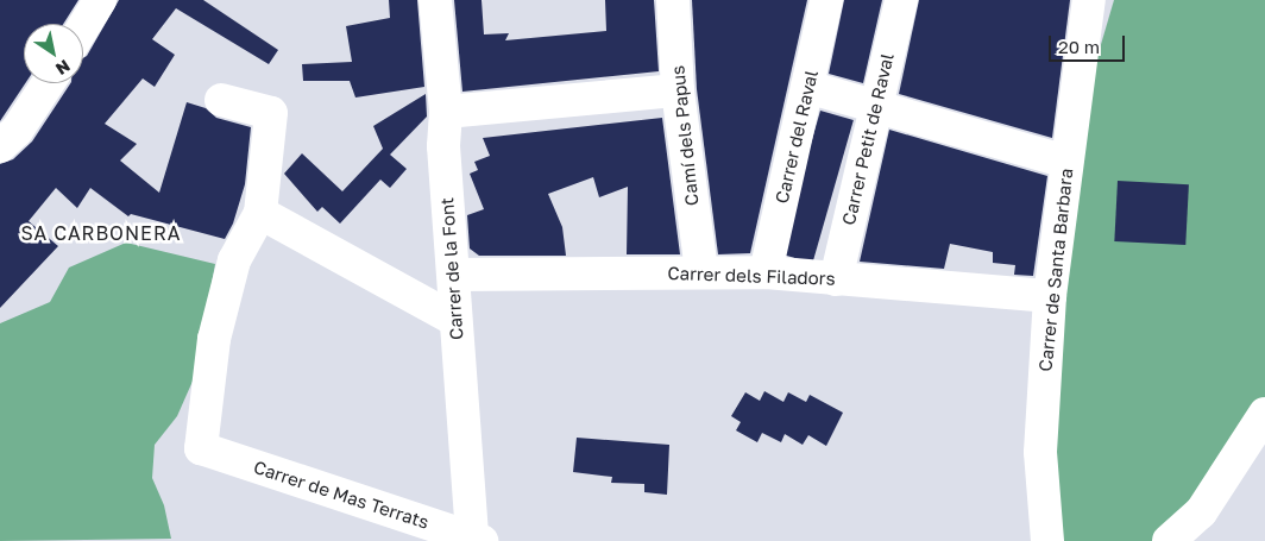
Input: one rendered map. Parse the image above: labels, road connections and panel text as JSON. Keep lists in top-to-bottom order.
{
  "streets": {
    "street": [
      "Camí dels Papus",
      "Carrer del Raval",
      "Carrer Petit de Raval",
      "Carrer de la Font",
      "Carrer de Santa Barbara",
      "Carrer dels Filadors",
      "Carrer de Mas Terrats"
    ]
  },
  "crossings": [
    ["Camí dels Papus", "Carrer dels Filadors"],
    ["Carrer del Raval", "Carrer dels Filadors"],
    ["Carrer Petit de Raval", "Carrer dels Filadors"],
    ["Carrer de la Font", "Carrer dels Filadors"],
    ["Carrer de la Font", "Carrer de Mas Terrats"],
    ["Carrer de Santa Barbara", "Carrer dels Filadors"]
  ],
  "districts": ["SA CARBONERA"],
  "scale_bar": "20 m",
  "north": "bottom right"
}
